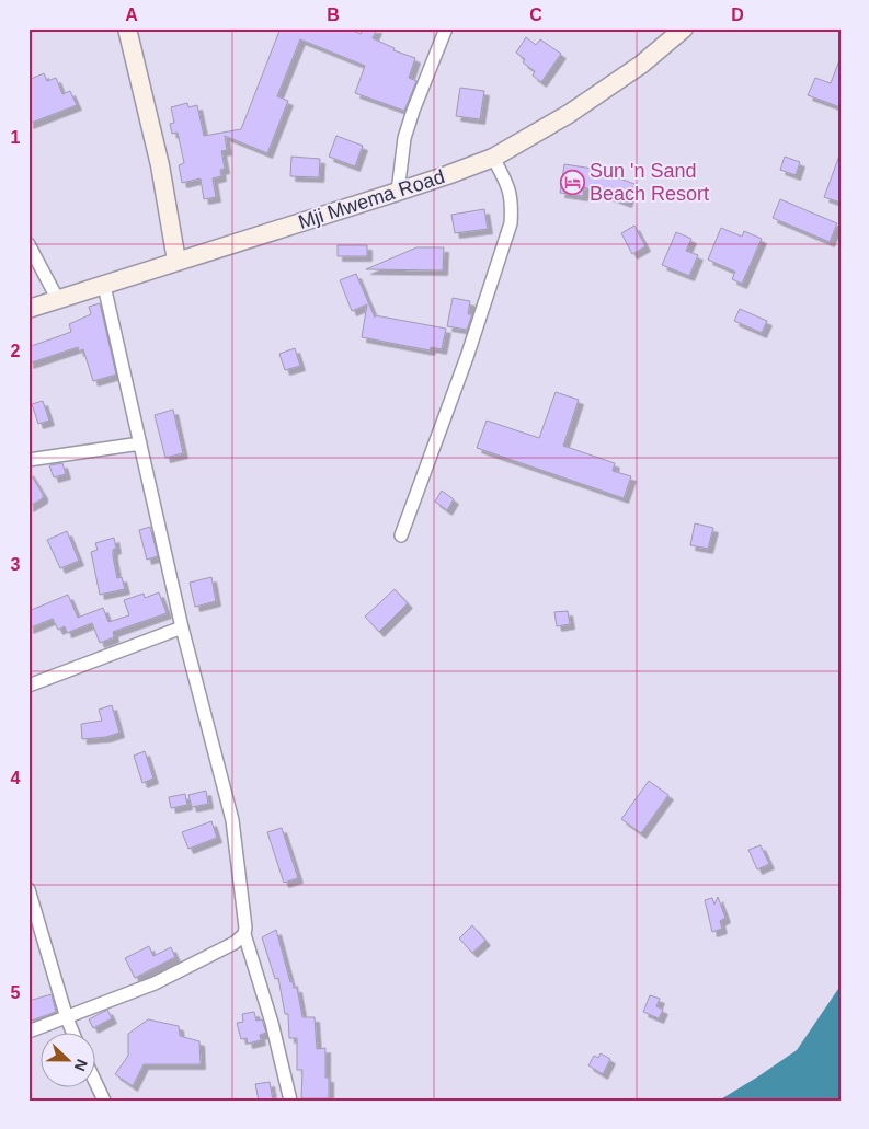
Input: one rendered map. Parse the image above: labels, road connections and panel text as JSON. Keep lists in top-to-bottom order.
{
  "streets": {
    "main road": ["Mji Mwema Road"]
  },
  "places": {
    "hotel": ["Sun 'n Sand Beach Resort"]
  },
  "north": "right",
  "grid": {
    "columns": [
      "A",
      "B",
      "C",
      "D"
    ],
    "rows": [
      "1",
      "2",
      "3",
      "4",
      "5"
    ]
  }
}
